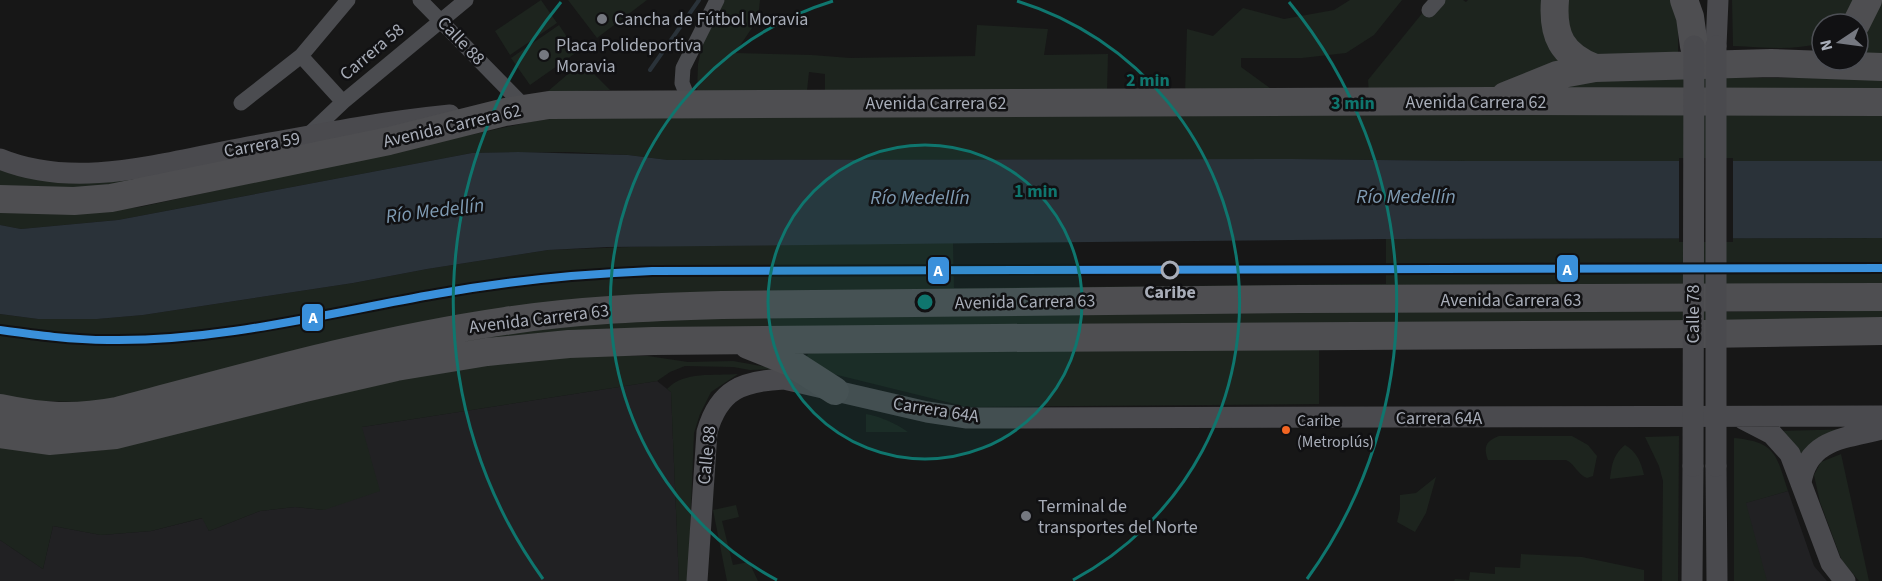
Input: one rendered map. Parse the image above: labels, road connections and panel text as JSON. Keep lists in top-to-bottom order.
{
  "streets": {
    "highway": ["Avenida Carrera 62", "Avenida Carrera 63"],
    "main road": [
      "Calle 88",
      "Carrera 59",
      "Calle 78",
      "Carrera 64A"
    ],
    "street": ["Carrera 58"]
  },
  "crossings": [
    ["Calle 88", "Carrera 58"],
    ["Calle 88", "Avenida Carrera 62"],
    ["Calle 88", "Carrera 59"],
    ["Calle 88", "Carrera 64A"],
    ["Carrera 58", "Carrera 59"],
    ["Avenida Carrera 62", "Carrera 59"]
  ],
  "water": ["Río Medellín"],
  "places": [
    "Cancha de Fútbol Moravia",
    "Placa Polideportiva Moravia",
    "Caribe",
    "Caribe (Metroplús)",
    "Terminal de transportes del Norte"
  ],
  "lines": ["transit line A"],
  "north": "left",
  "rings": ["2 min", "3 min", "1 min"]
}
